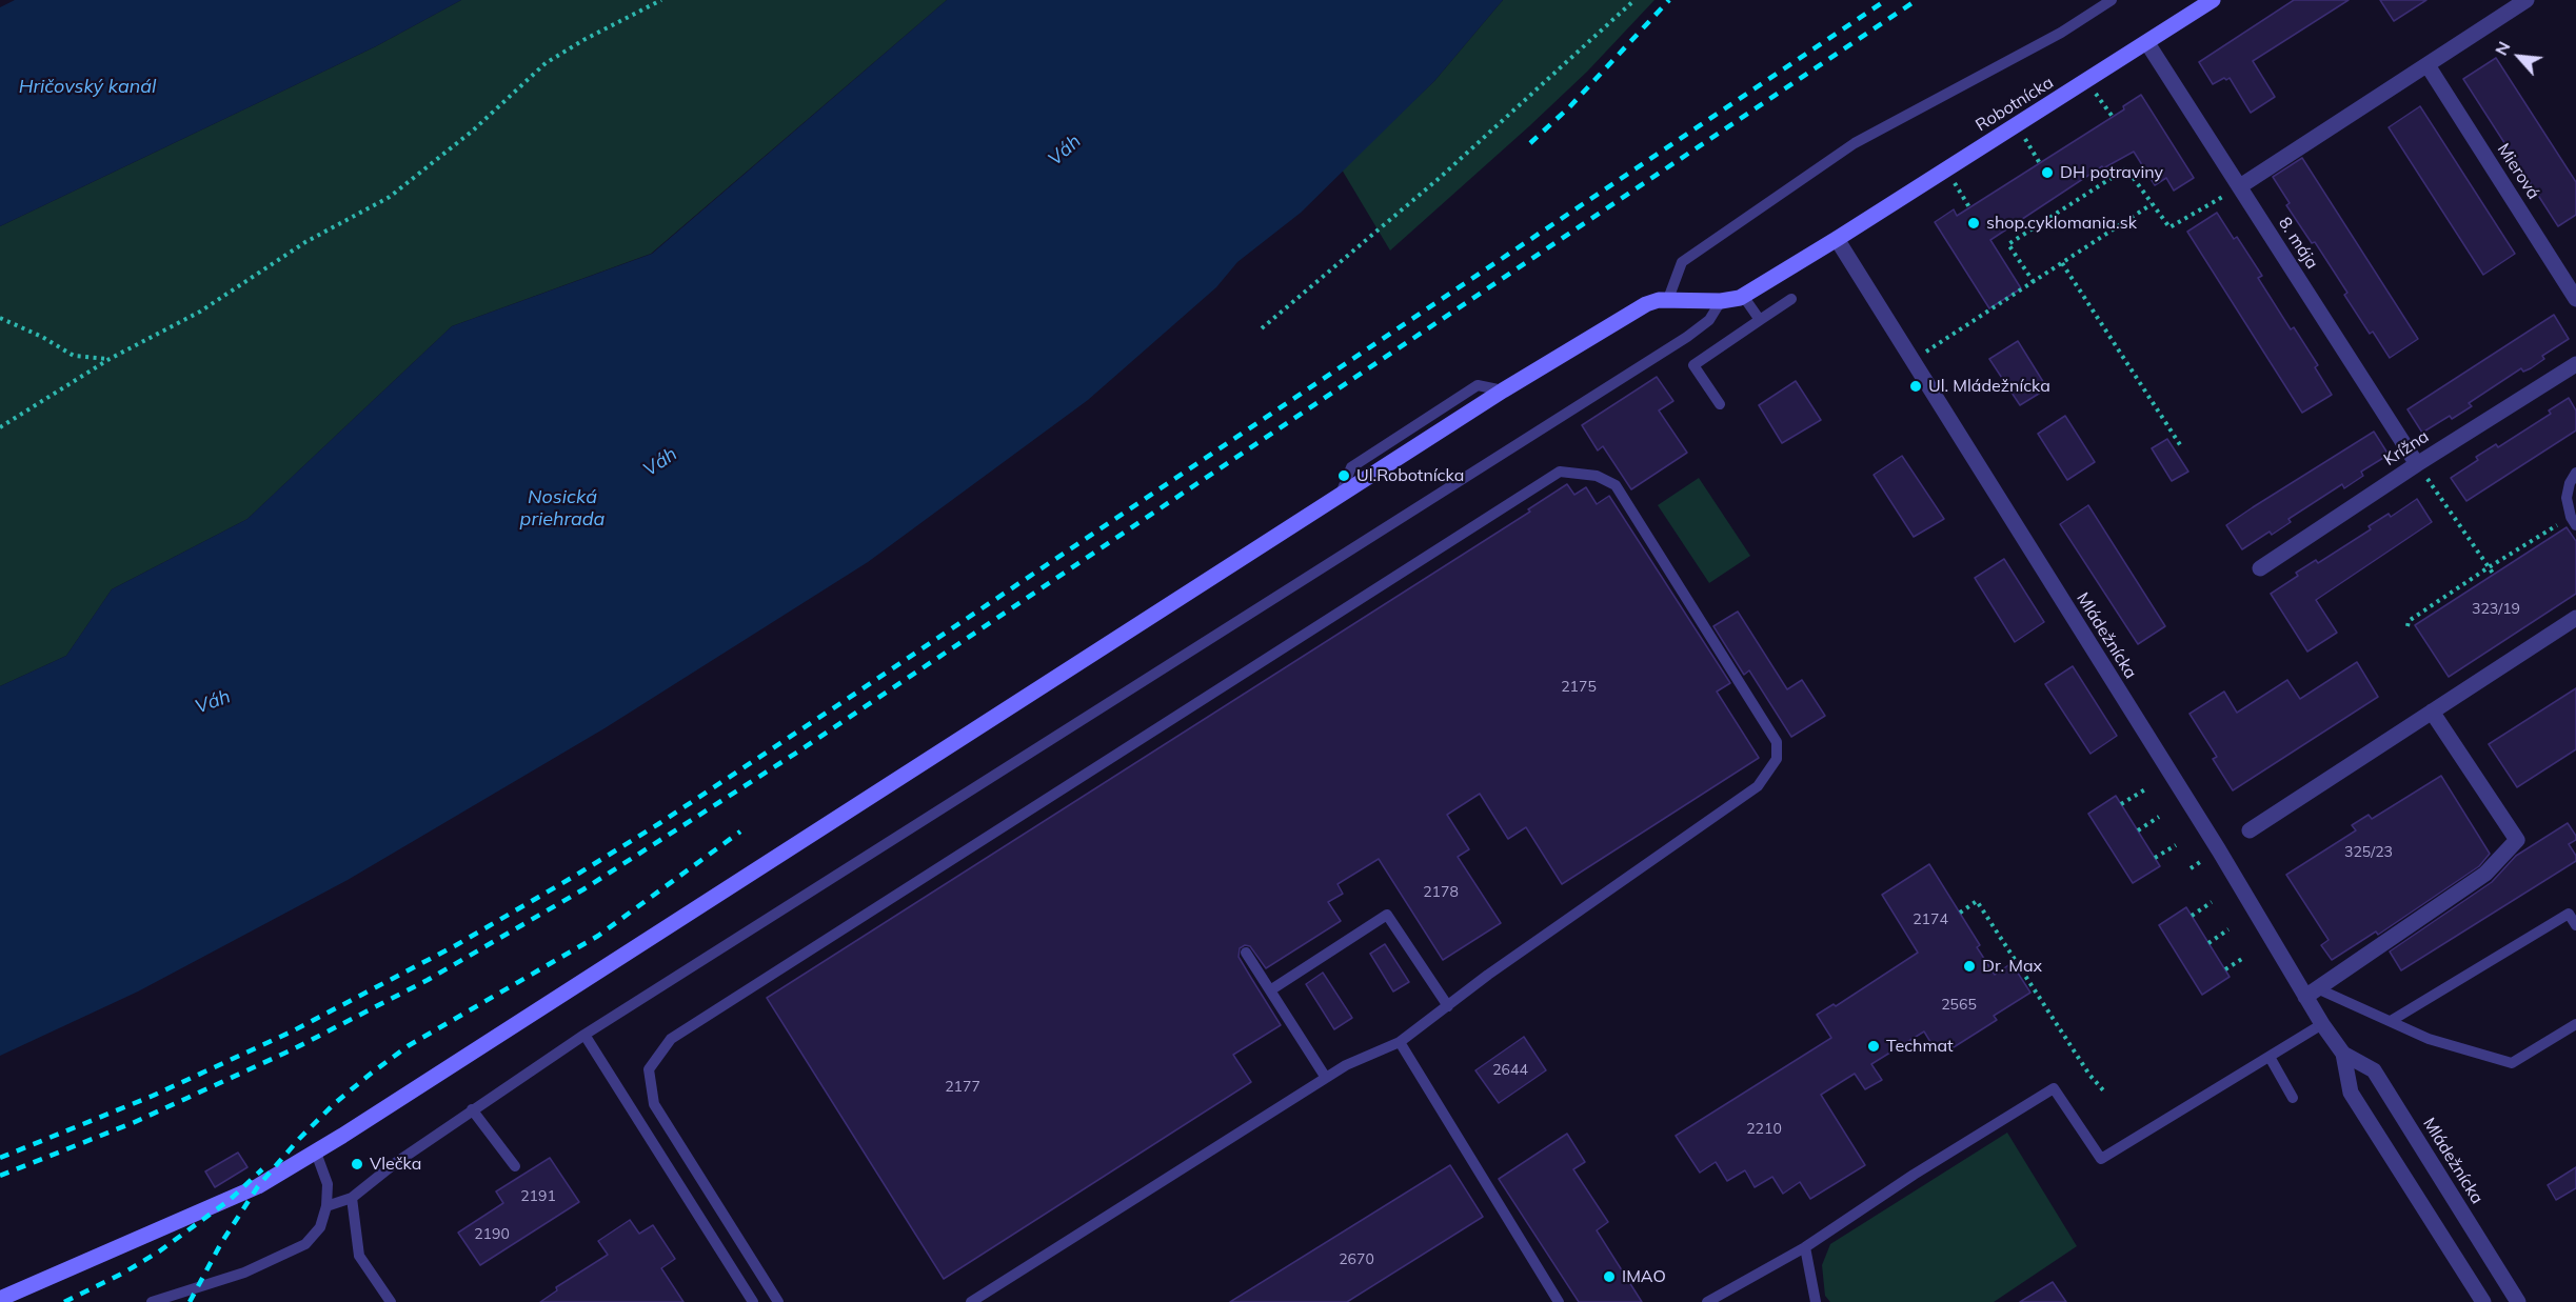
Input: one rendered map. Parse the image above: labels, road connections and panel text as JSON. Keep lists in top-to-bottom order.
{
  "streets": {
    "street": [
      "Robotnícka",
      "Mierová",
      "8. mája",
      "Krížna",
      "Mládežnícka"
    ]
  },
  "crossings": [
    ["Robotnícka", "8. mája"],
    ["Robotnícka", "Mládežnícka"],
    ["8. mája", "Krížna"]
  ],
  "water": ["Hričovský kanál", "Váh", "Nosická priehrada"],
  "places": [
    "DH potraviny",
    "shop.cyklomania.sk",
    "Ul. Mládežnícka",
    "Ul.Robotnícka",
    "Dr. Max",
    "Techmat",
    "Vlečka",
    "IMAO"
  ],
  "house_numbers": [
    "323/19",
    "2175",
    "325/23",
    "2178",
    "2174",
    "2565",
    "2644",
    "2177",
    "2210",
    "2191",
    "2190",
    "2670"
  ],
  "north": "top left"
}
